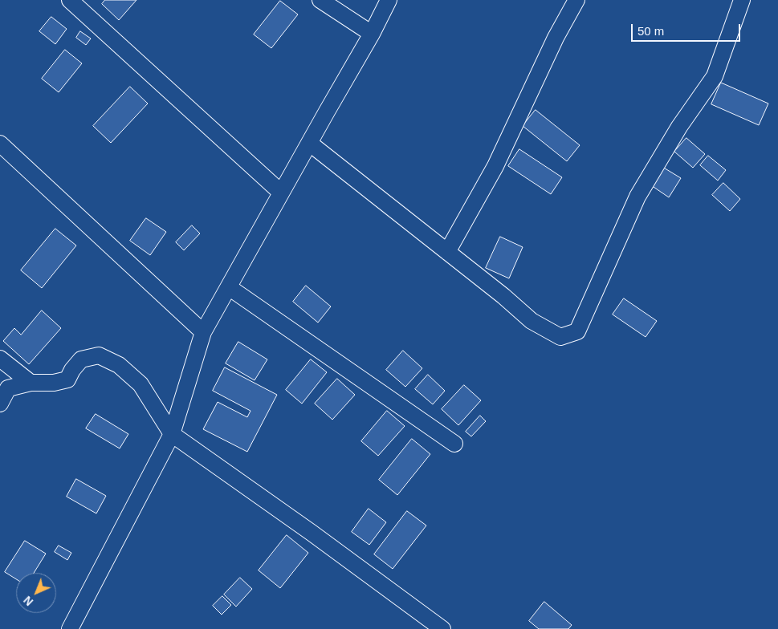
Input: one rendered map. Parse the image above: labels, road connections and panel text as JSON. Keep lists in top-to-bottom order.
{
  "scale_bar": "50 m",
  "north": "bottom left"
}
